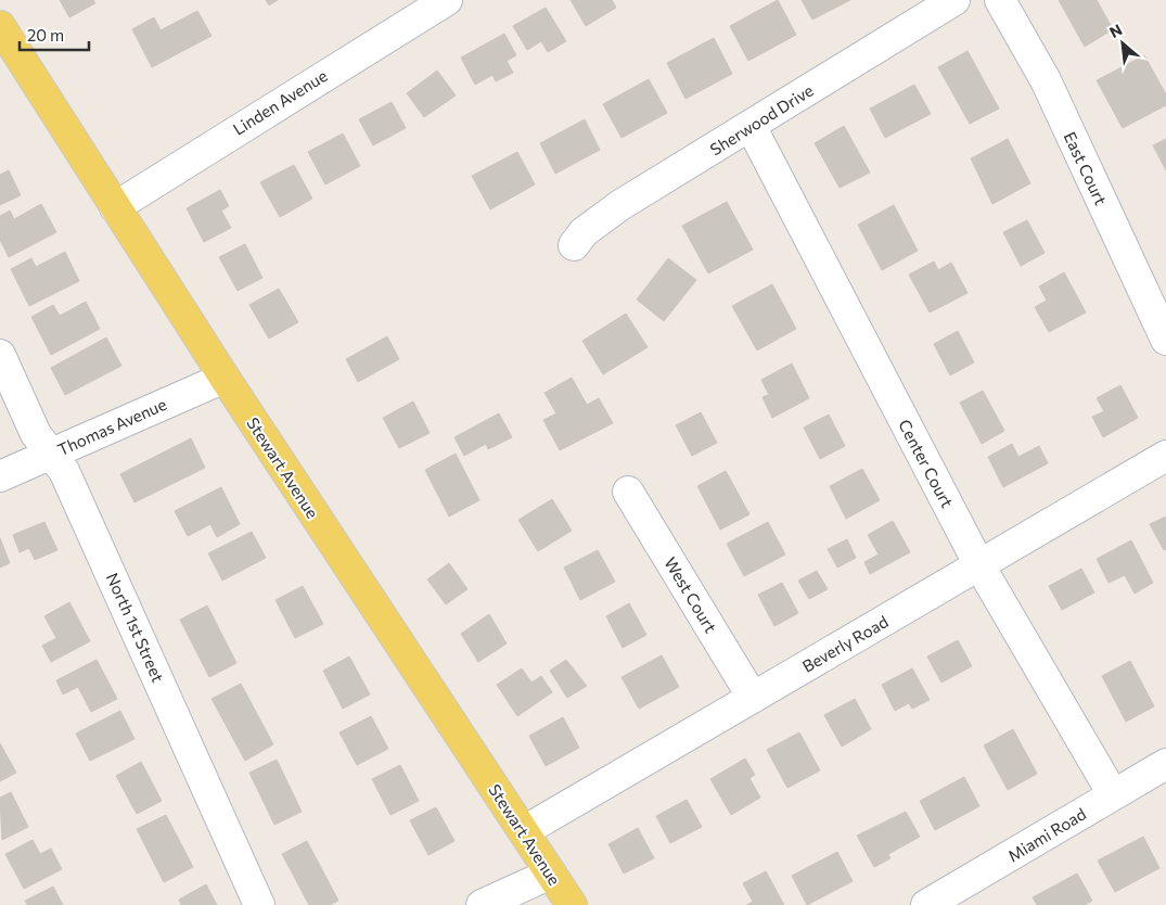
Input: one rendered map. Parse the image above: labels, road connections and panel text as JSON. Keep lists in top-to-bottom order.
{
  "streets": {
    "main road": ["Stewart Avenue"],
    "street": [
      "Linden Avenue",
      "Sherwood Drive",
      "East Court",
      "Thomas Avenue",
      "Center Court",
      "West Court",
      "North 1st Street",
      "Beverly Road",
      "Miami Road"
    ]
  },
  "crossings": [
    ["Linden Avenue", "Stewart Avenue"],
    ["Sherwood Drive", "Center Court"],
    ["Thomas Avenue", "Stewart Avenue"],
    ["Thomas Avenue", "North 1st Street"],
    ["Center Court", "Beverly Road"],
    ["Center Court", "Miami Road"],
    ["Stewart Avenue", "Beverly Road"],
    ["West Court", "Beverly Road"]
  ],
  "scale_bar": "20 m",
  "north": "top left"
}
